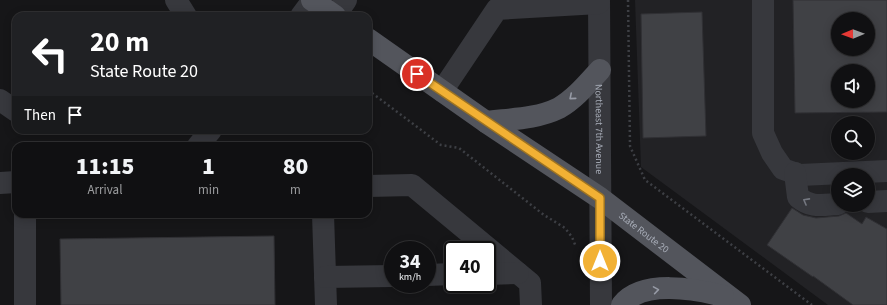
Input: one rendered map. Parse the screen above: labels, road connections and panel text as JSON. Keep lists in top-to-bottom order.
{
  "streets": {
    "main road": ["State Route 20"],
    "street": ["Northeast 7th Avenue"]
  },
  "crossings": [
    ["Northeast 7th Avenue", "State Route 20"]
  ],
  "north": "left",
  "page": {
    "turn": ["20 m", "State Route 20"],
    "then": "Then",
    "eta": [
      "11:15",
      "Arrival",
      "1",
      "min",
      "80",
      "m"
    ],
    "speed": "34 km/h",
    "limit": "40"
  }
}
